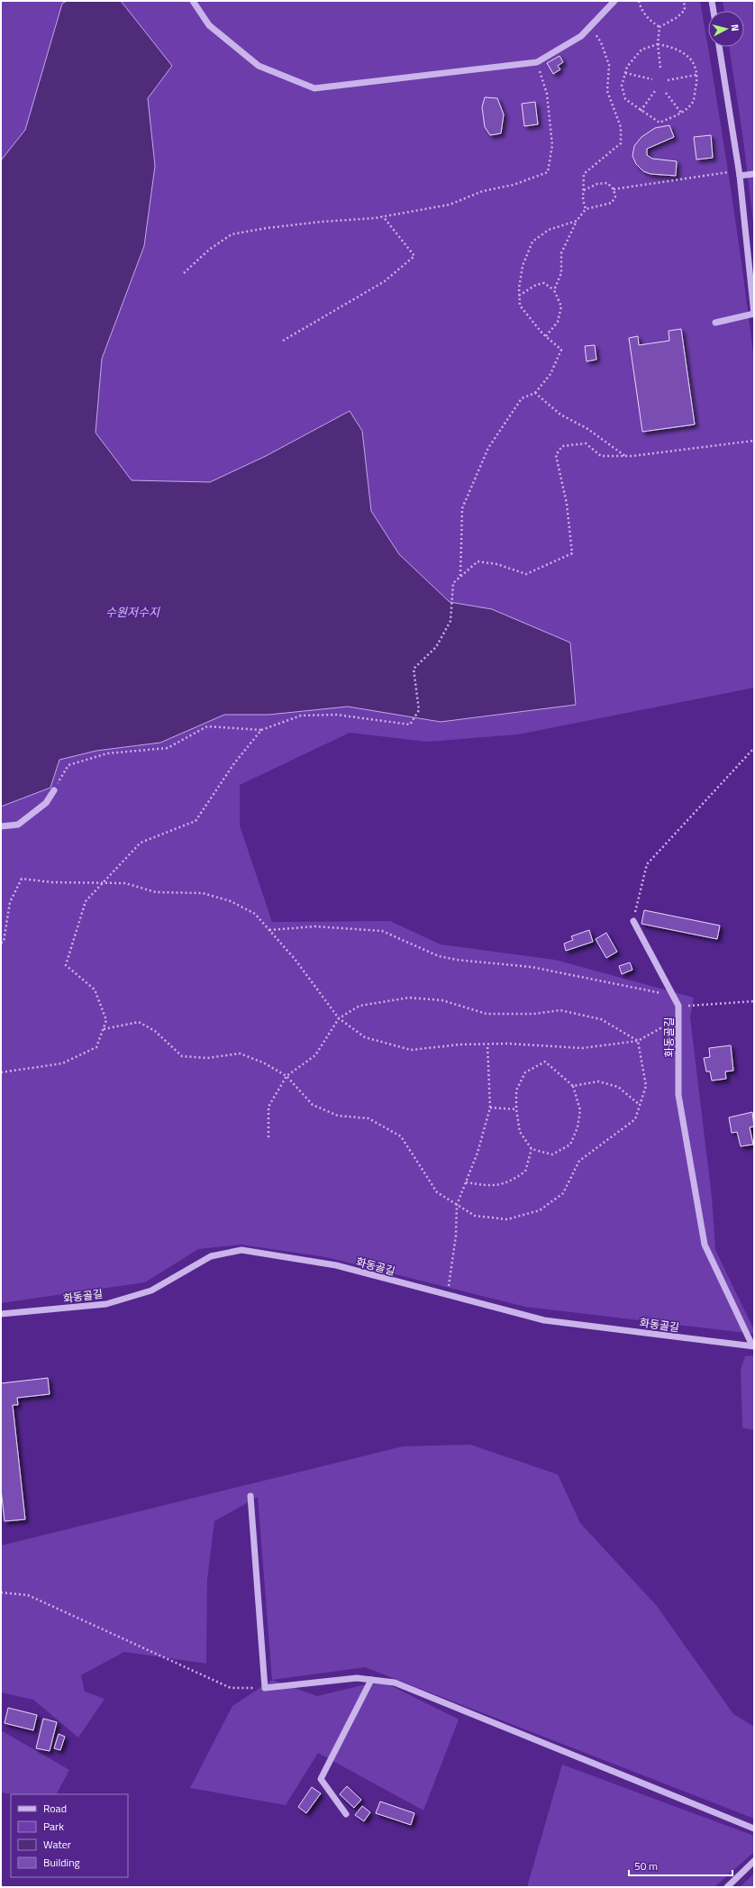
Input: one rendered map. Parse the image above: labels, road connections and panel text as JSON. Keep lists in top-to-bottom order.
{
  "streets": {
    "street": ["화동골길"]
  },
  "water": ["수원저수지"],
  "legend": [
    "Road",
    "Park",
    "Water",
    "Building"
  ],
  "scale_bar": "50 m",
  "north": "right"
}
